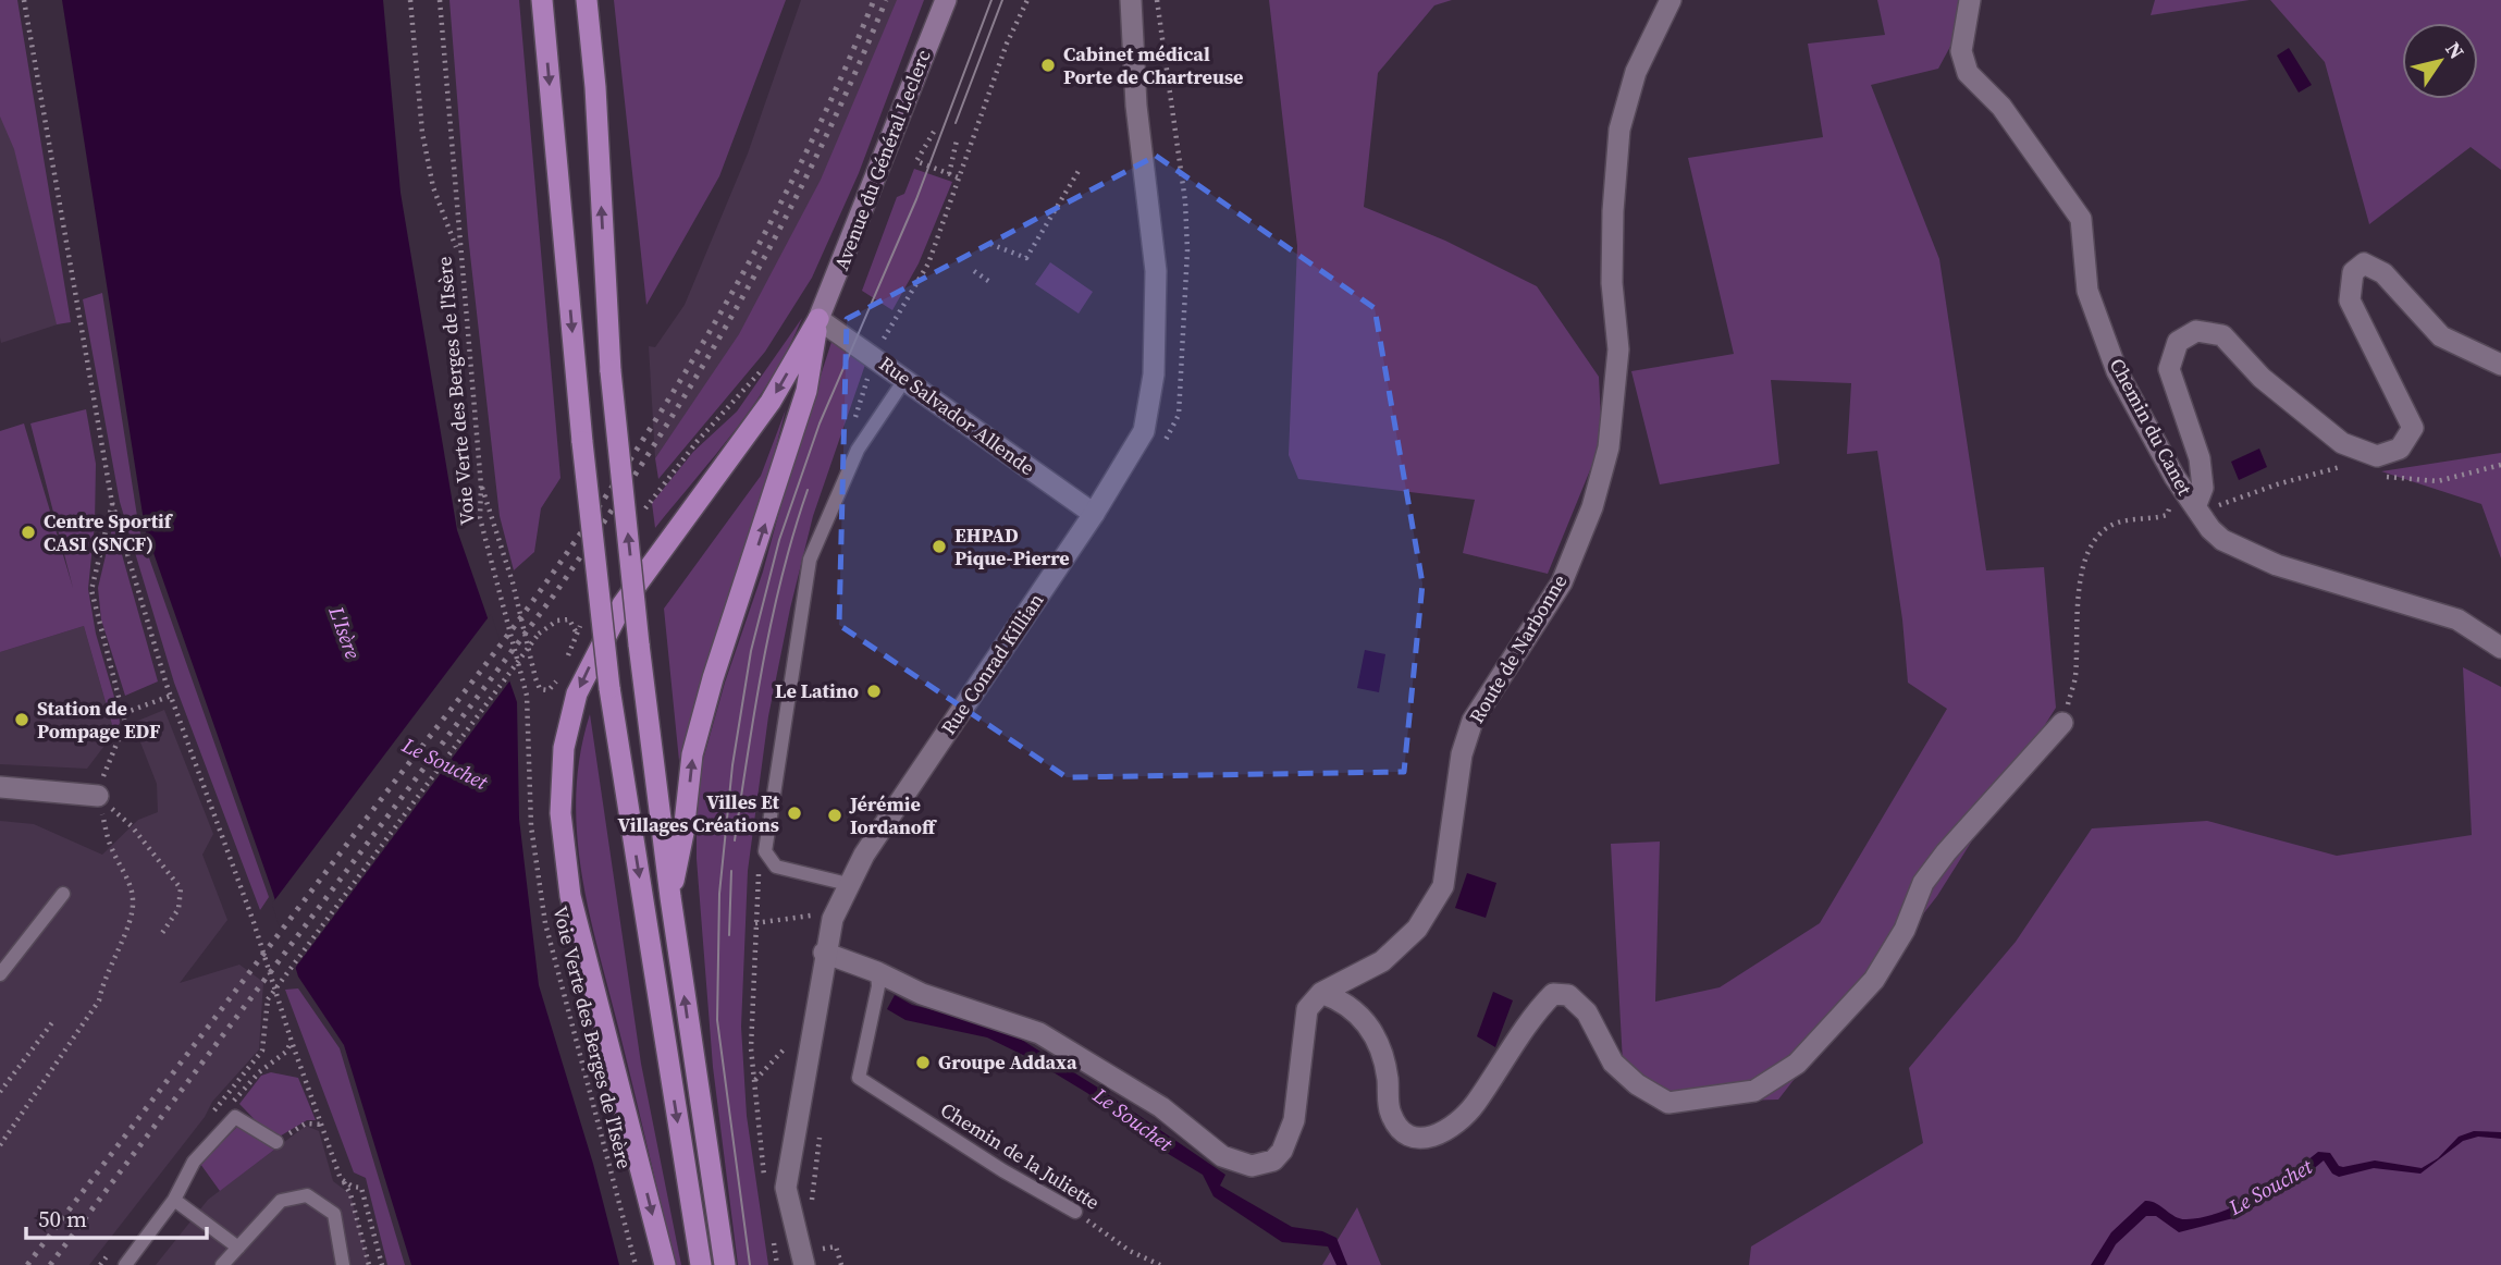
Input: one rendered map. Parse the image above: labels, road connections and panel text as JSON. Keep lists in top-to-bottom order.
{
  "streets": {
    "main road": ["Avenue du Général Leclerc"],
    "street": [
      "Rue Salvador Allende",
      "Chemin du Canet",
      "Route de Narbonne",
      "Rue Conrad Killian"
    ],
    "lane": ["Chemin de la Juliette"],
    "path": ["Voie Verte des Berges de l'Isère"]
  },
  "crossings": [
    ["Avenue du Général Leclerc", "Rue Salvador Allende"],
    ["Rue Salvador Allende", "Rue Conrad Killian"]
  ],
  "water": ["L'Isère", "Le Souchet"],
  "places": [
    "Cabinet médical Porte de Chartreuse",
    "Centre Sportif CASI (SNCF)",
    "EHPAD Pique-Pierre",
    "Le Latino",
    "Station de Pompage EDF",
    "Villes Et Villages Créations",
    "Jérémie Iordanoff",
    "Groupe Addaxa"
  ],
  "scale_bar": "50 m",
  "north": "top right"
}
